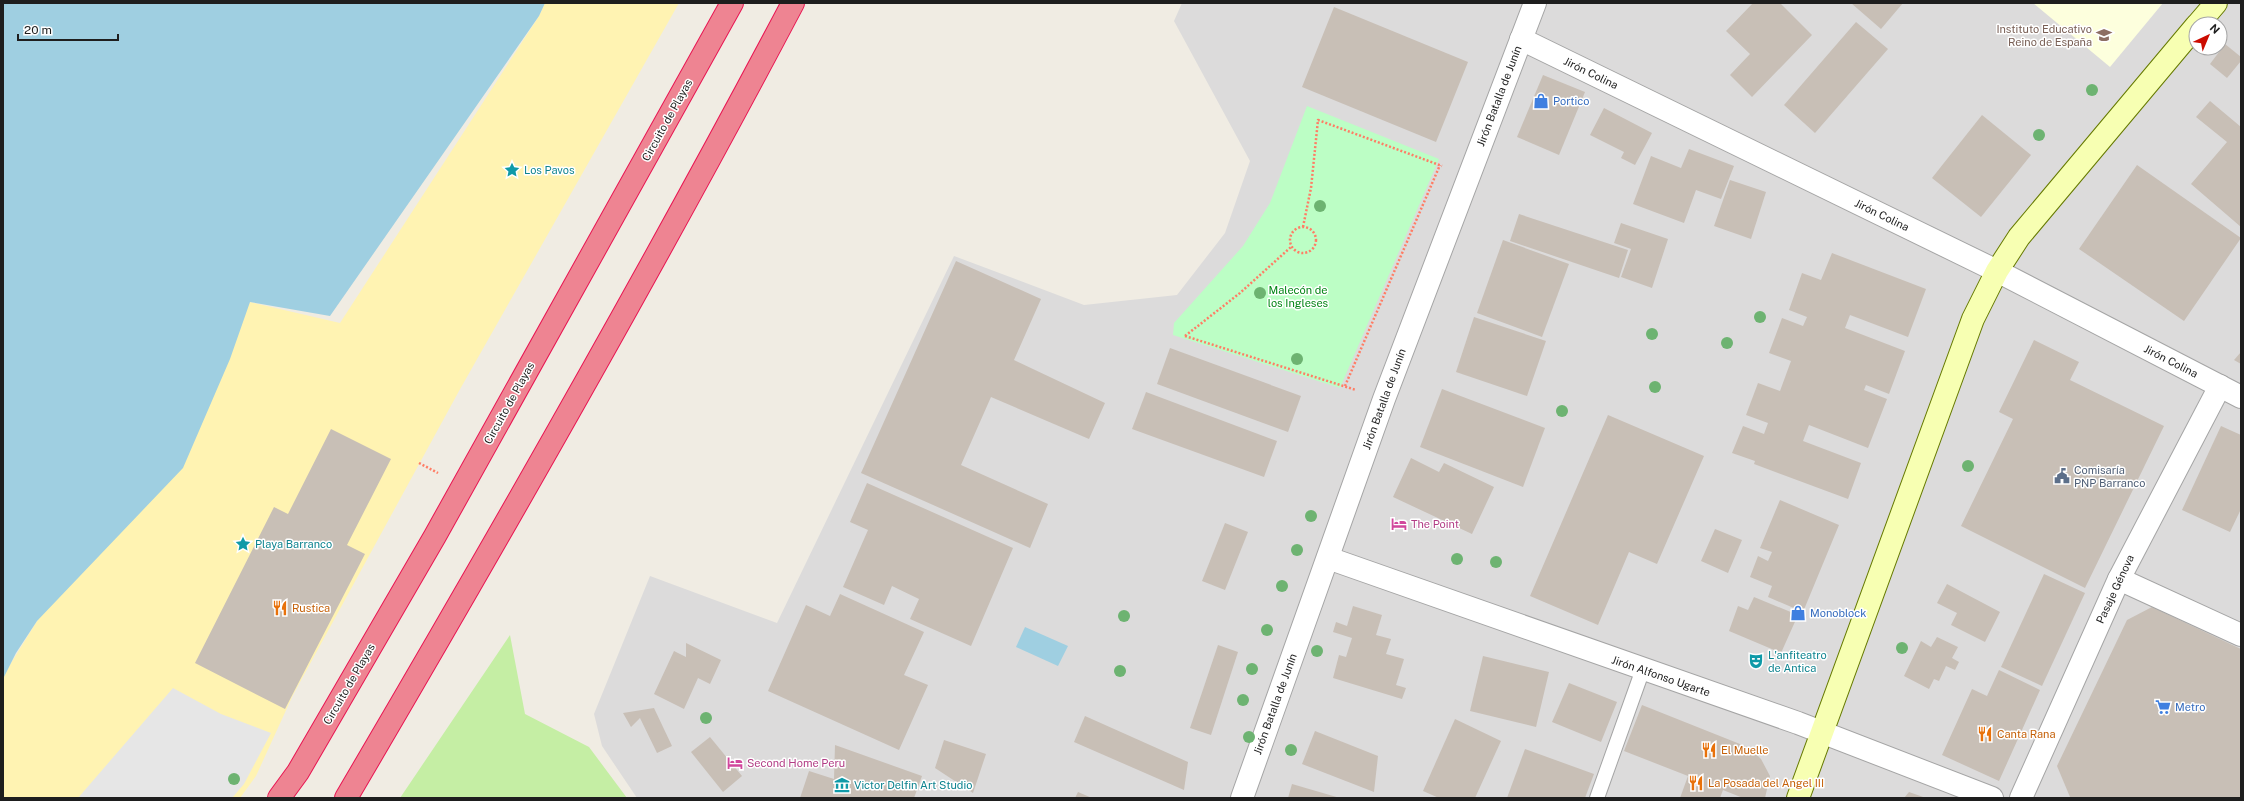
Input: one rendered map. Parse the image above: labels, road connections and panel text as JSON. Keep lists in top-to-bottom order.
{
  "streets": {
    "highway": ["Circuito de Playas"],
    "street": [
      "Jirón Colina",
      "Jirón Batalla de Junín",
      "Pasaje Génova",
      "Jirón Alfonso Ugarte"
    ]
  },
  "crossings": [
    ["Jirón Colina", "Jirón Batalla de Junín"],
    ["Jirón Colina", "Pasaje Génova"],
    ["Jirón Batalla de Junín", "Jirón Alfonso Ugarte"]
  ],
  "parks": ["Malecón de los Ingleses"],
  "places": {
    "school or university": ["Instituto Educativo Reino de España"],
    "shop": ["Portico", "Monoblock"],
    "place": ["Los Pavos", "Playa Barranco"],
    "public building": ["Comisaría PNP Barranco"],
    "hotel": ["The Point", "Second Home Peru"],
    "restaurant": [
      "Rustica",
      "Canta Rana",
      "El Muelle",
      "La Posada del Angel III"
    ],
    "theatre": ["L'anfiteatro de Antica"],
    "supermarket": ["Metro"],
    "museum": ["Victor Delfin Art Studio"]
  },
  "scale_bar": "20 m",
  "north": "top right"
}
